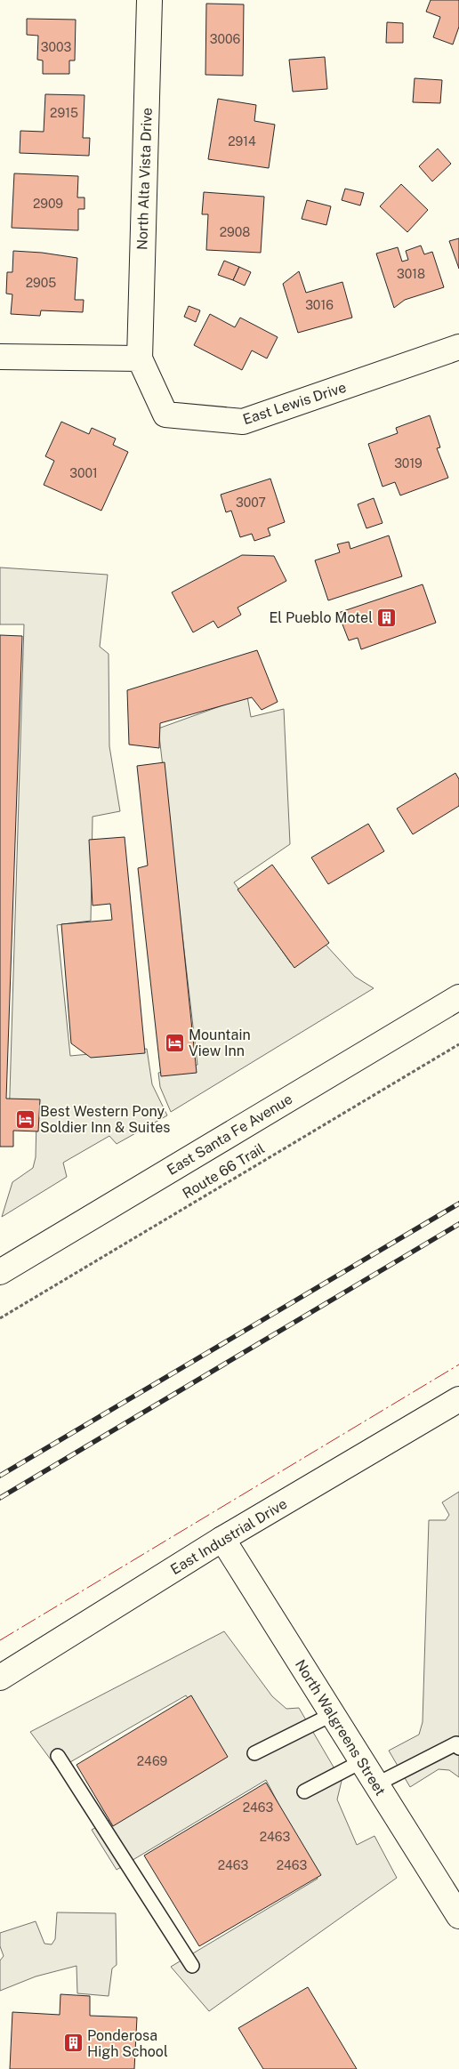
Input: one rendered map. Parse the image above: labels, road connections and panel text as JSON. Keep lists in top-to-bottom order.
{
  "streets": {
    "street": [
      "North Alta Vista Drive",
      "East Lewis Drive",
      "East Santa Fe Avenue",
      "East Industrial Drive",
      "North Walgreens Street"
    ],
    "path": ["Route 66 Trail"]
  },
  "crossings": [
    ["North Alta Vista Drive", "East Lewis Drive"],
    ["East Industrial Drive", "North Walgreens Street"]
  ],
  "places": {
    "building": ["El Pueblo Motel", "Ponderosa High School"],
    "hotel": ["Mountain View Inn", "Best Western Pony Soldier Inn & Suites"]
  },
  "house_numbers": [
    "3006",
    "3003",
    "2915",
    "2914",
    "2909",
    "2908",
    "3018",
    "2905",
    "3016",
    "3019",
    "3001",
    "3007",
    "2469",
    "2463",
    "2463",
    "2463",
    "2463"
  ]
}
